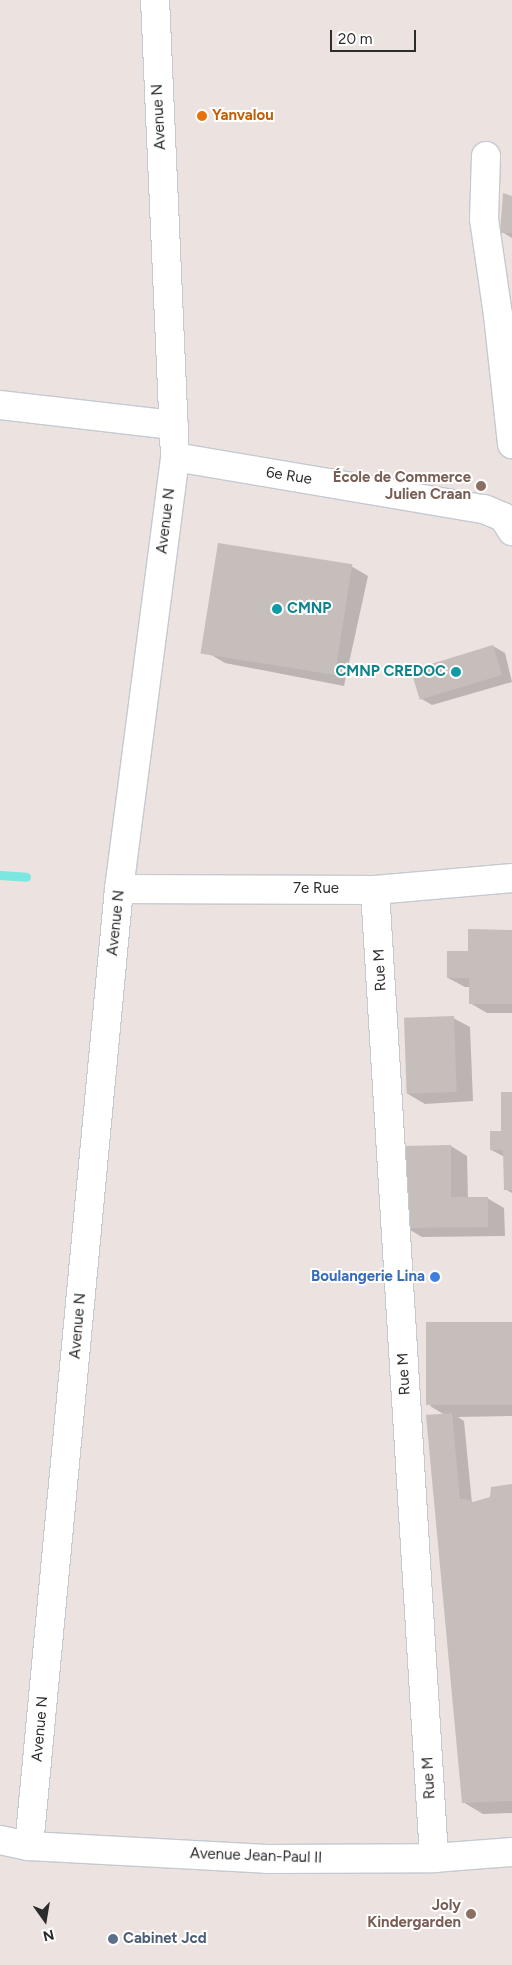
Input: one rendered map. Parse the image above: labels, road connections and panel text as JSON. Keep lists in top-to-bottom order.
{
  "streets": {
    "street": [
      "Avenue N",
      "6e Rue",
      "7e Rue",
      "Rue M",
      "Avenue Jean-Paul II"
    ]
  },
  "crossings": [
    ["Avenue N", "6e Rue"],
    ["Avenue N", "7e Rue"],
    ["Avenue N", "Avenue Jean-Paul II"],
    ["7e Rue", "Rue M"],
    ["Rue M", "Avenue Jean-Paul II"]
  ],
  "places": [
    "Yanvalou",
    "École de Commerce Julien Craan",
    "CMNP",
    "CMNP CREDOC",
    "Boulangerie Lina",
    "Joly Kindergarden",
    "Cabinet Jcd"
  ],
  "scale_bar": "20 m",
  "north": "bottom"
}
